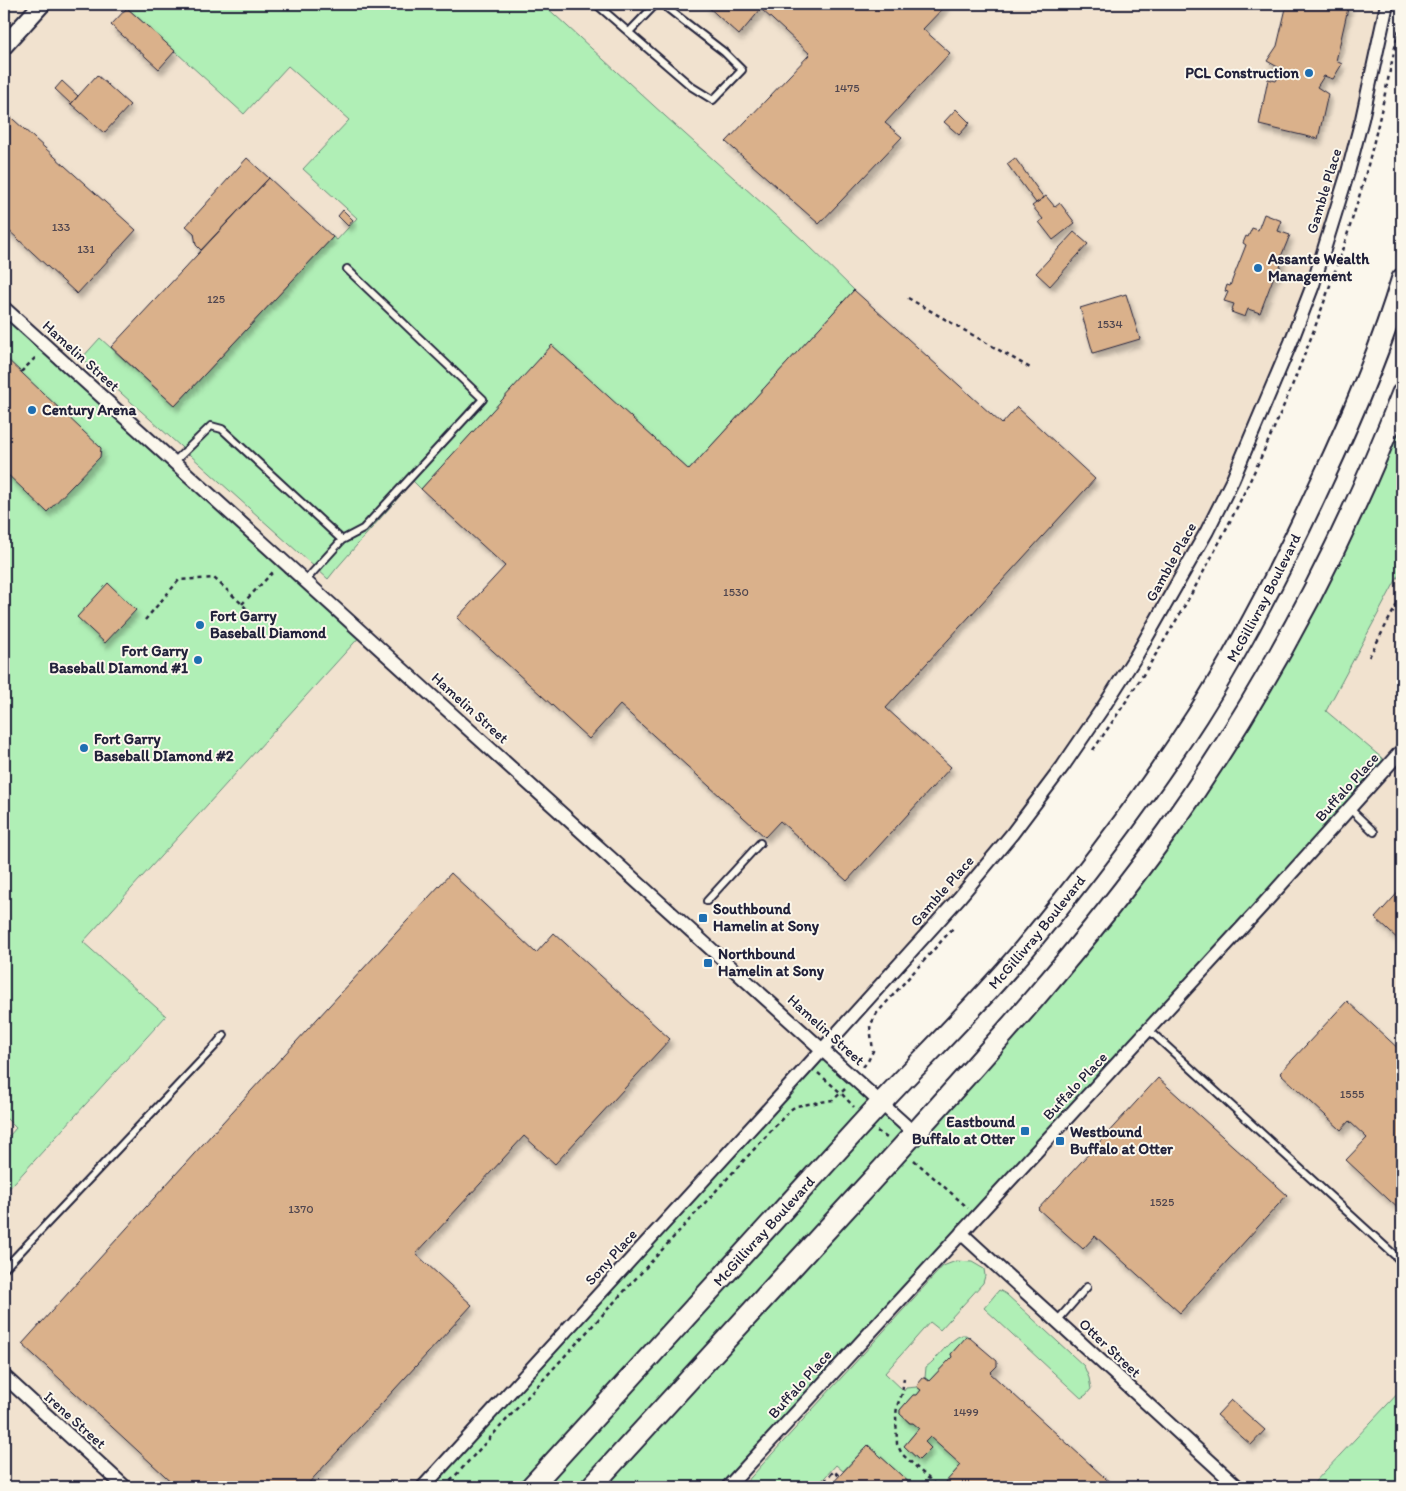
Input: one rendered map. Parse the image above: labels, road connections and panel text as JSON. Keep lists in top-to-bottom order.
{
  "streets": {
    "main road": ["McGillivray Boulevard"],
    "street": [
      "Gamble Place",
      "Hamelin Street",
      "Buffalo Place",
      "Sony Place",
      "Otter Street",
      "Irene Street"
    ]
  },
  "crossings": [
    ["Gamble Place", "Hamelin Street"],
    ["Gamble Place", "Sony Place"],
    ["Hamelin Street", "McGillivray Boulevard"],
    ["Hamelin Street", "Sony Place"],
    ["Buffalo Place", "Otter Street"]
  ],
  "places": {
    "other": [
      "PCL Construction",
      "Assante Wealth Management",
      "Century Arena",
      "Fort Garry Baseball Diamond",
      "Fort Garry Baseball DIamond #1",
      "Fort Garry Baseball DIamond #2"
    ],
    "transit": [
      "Southbound Hamelin at Sony",
      "Northbound Hamelin at Sony",
      "Eastbound Buffalo at Otter",
      "Westbound Buffalo at Otter"
    ]
  },
  "house_numbers": [
    "1475",
    "133",
    "131",
    "125",
    "1534",
    "1530",
    "1555",
    "1525",
    "1370",
    "1499"
  ]
}
